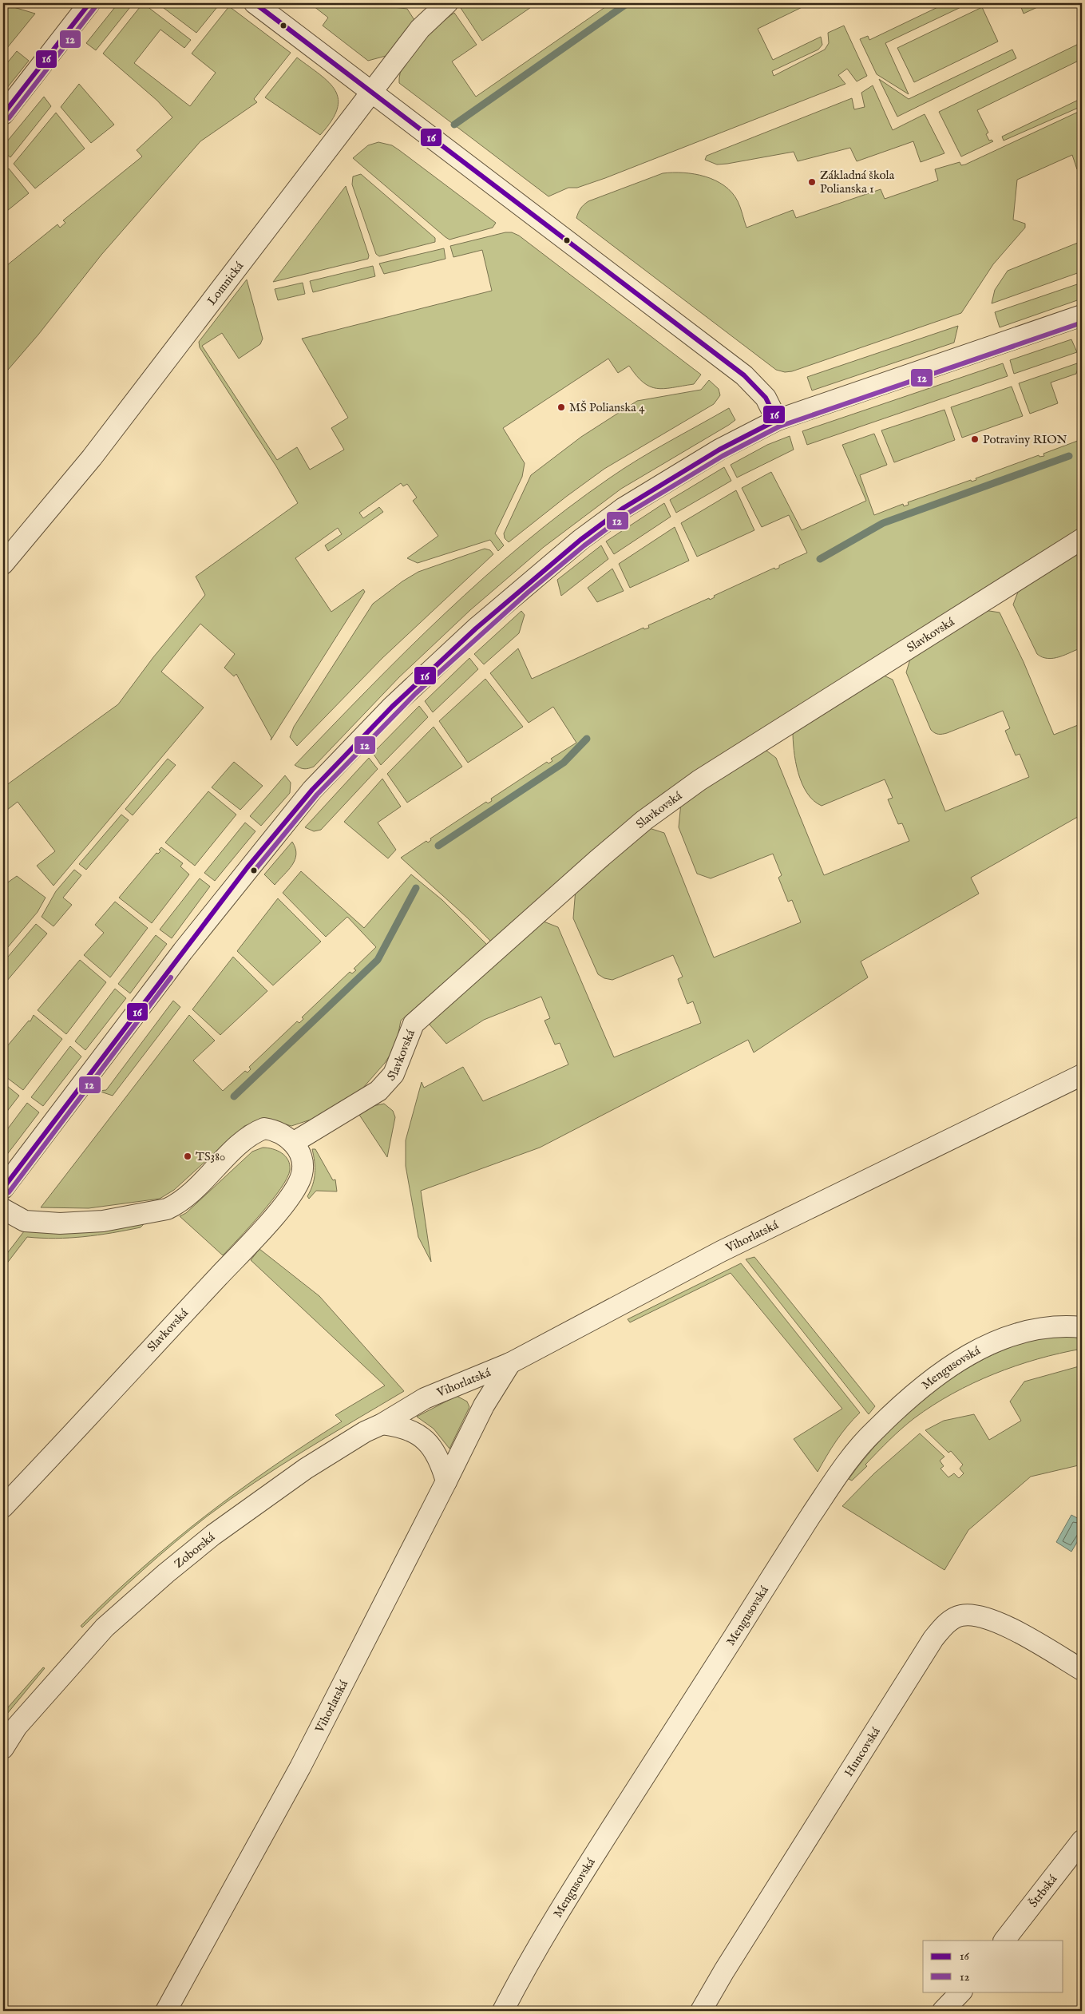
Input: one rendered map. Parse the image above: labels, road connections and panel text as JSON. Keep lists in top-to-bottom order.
{
  "streets": {
    "street": [
      "Lomnická",
      "Slavkovská",
      "Vihorlatská",
      "Mengusovská",
      "Zoborská",
      "Huncovská",
      "Štrbská"
    ]
  },
  "crossings": [
    ["Vihorlatská", "Zoborská"]
  ],
  "places": [
    "Základná škola Polianska 1",
    "MŠ Polianska 4",
    "Potraviny RION",
    "TS380"
  ],
  "lines": ["transit line 16", "transit line 12"],
  "legend": ["16", "12"]
}
